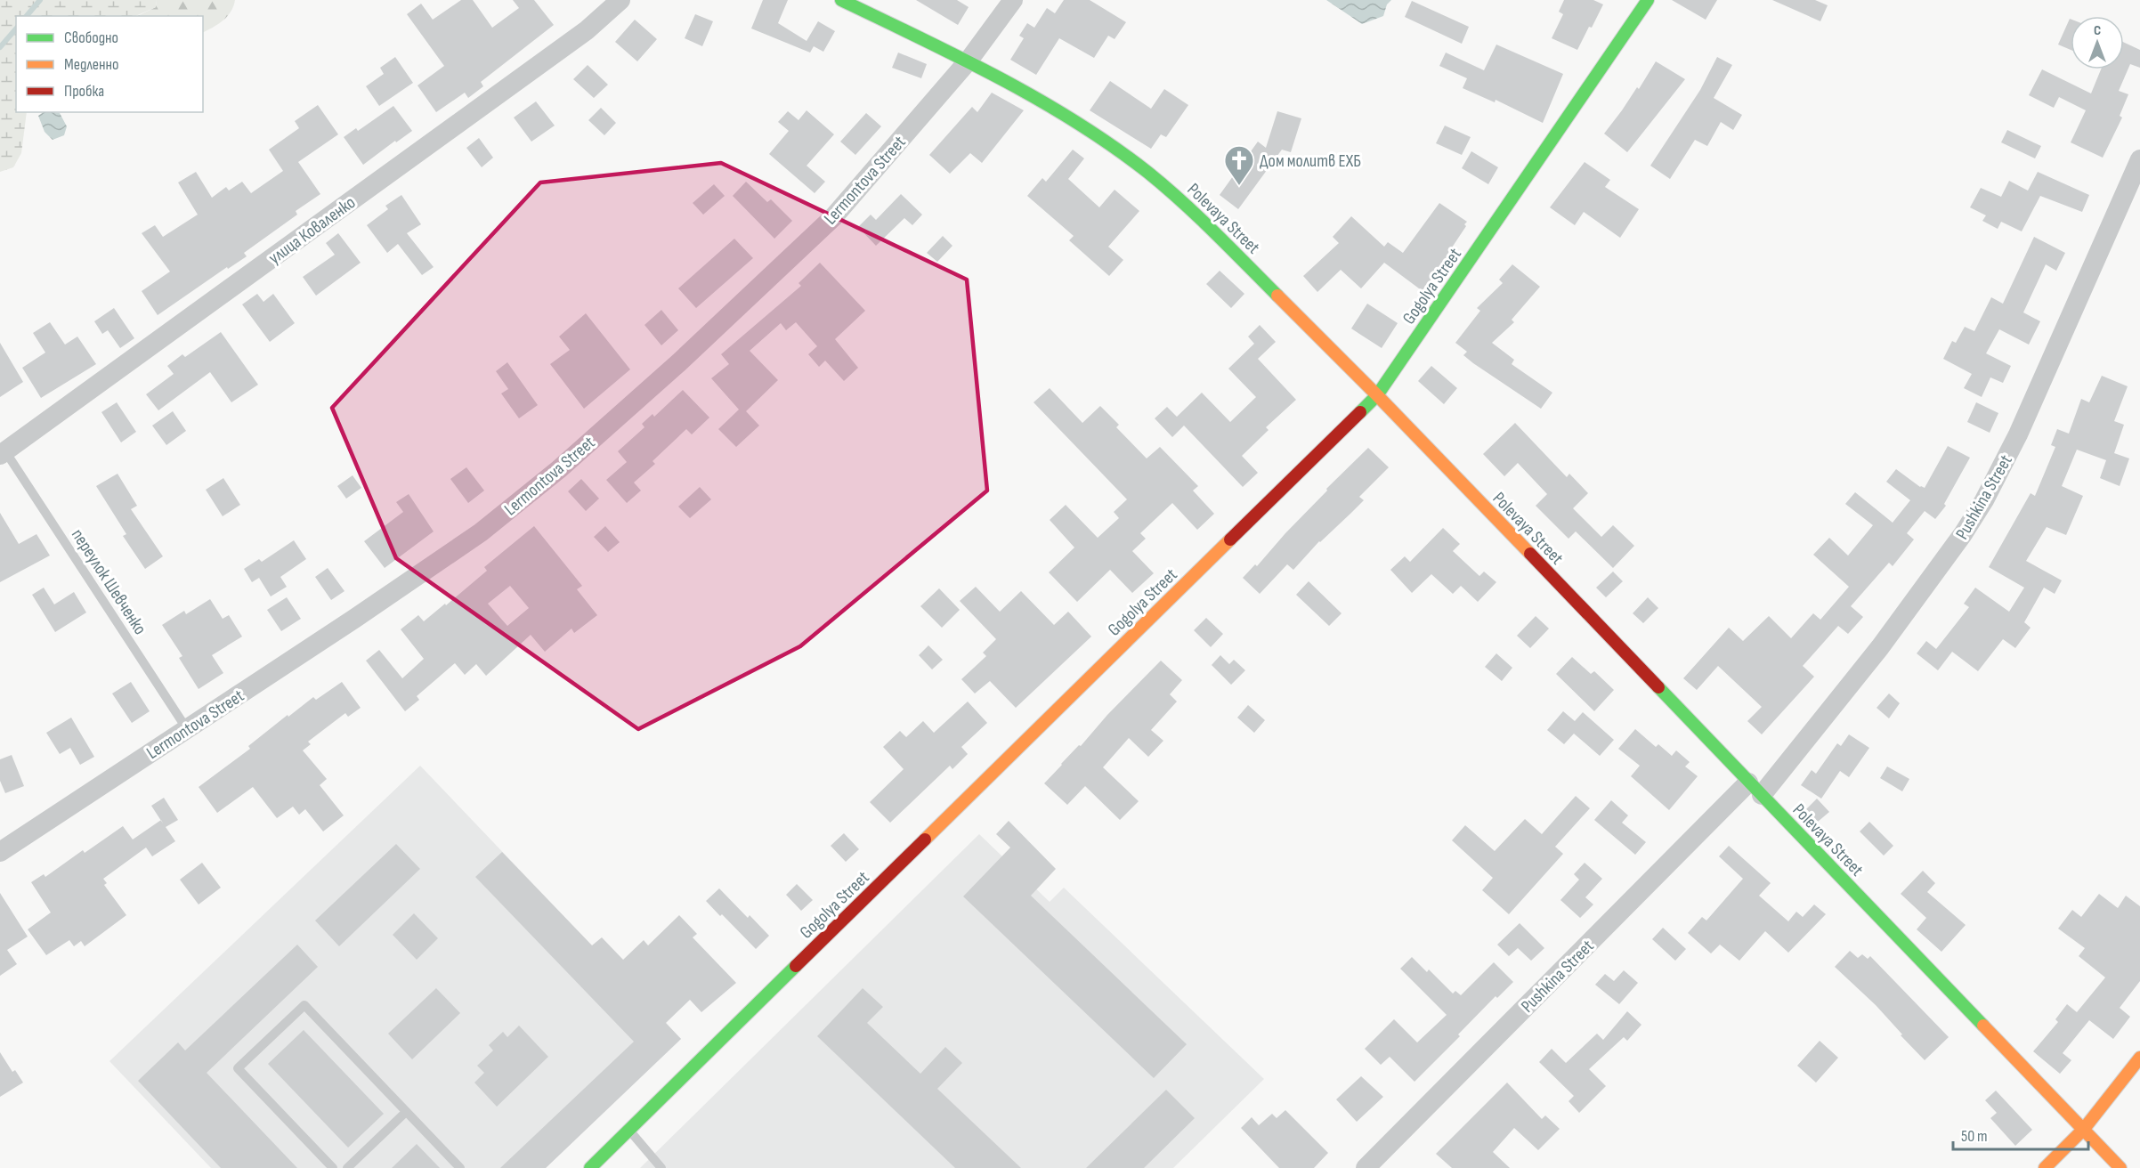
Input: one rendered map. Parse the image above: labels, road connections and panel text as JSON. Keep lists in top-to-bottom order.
{
  "streets": {
    "street": [
      "Lermontova Street",
      "Polevaya Street",
      "улица Коваленко",
      "Gogolya Street",
      "Pushkina Street"
    ],
    "lane": ["переулок Шевченко"]
  },
  "crossings": [
    ["Lermontova Street", "Polevaya Street"],
    ["Lermontova Street", "переулок Шевченко"],
    ["Polevaya Street", "Gogolya Street"],
    ["Polevaya Street", "Pushkina Street"],
    ["улица Коваленко", "переулок Шевченко"]
  ],
  "places": {
    "church": ["Дом молитв ЕХБ"]
  },
  "legend": ["Свободно", "Медленно", "Пробка"],
  "scale_bar": "50 m",
  "north": "top"
}
